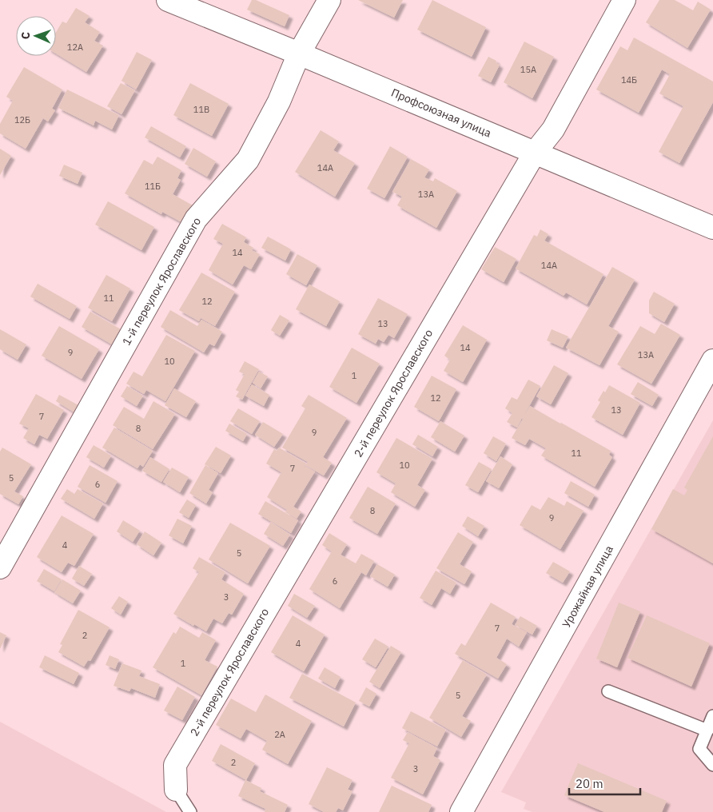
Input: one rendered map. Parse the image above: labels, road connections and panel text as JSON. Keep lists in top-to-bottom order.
{
  "streets": {
    "street": [
      "Профсоюзная улица",
      "1-й переулок Ярославского",
      "2-й переулок Ярославского",
      "Урожайная улица"
    ]
  },
  "crossings": [
    ["Профсоюзная улица", "1-й переулок Ярославского"],
    ["Профсоюзная улица", "2-й переулок Ярославского"]
  ],
  "house_numbers": [
    "12А",
    "15А",
    "14Б",
    "11В",
    "12Б",
    "14А",
    "11Б",
    "13А",
    "14",
    "14А",
    "11",
    "12",
    "13",
    "14",
    "9",
    "13А",
    "10",
    "1",
    "12",
    "13",
    "7",
    "8",
    "9",
    "11",
    "10",
    "7",
    "5",
    "6",
    "8",
    "9",
    "4",
    "5",
    "6",
    "3",
    "7",
    "2",
    "4",
    "1",
    "5",
    "2А",
    "2",
    "3"
  ],
  "scale_bar": "20 m",
  "north": "left"
}
